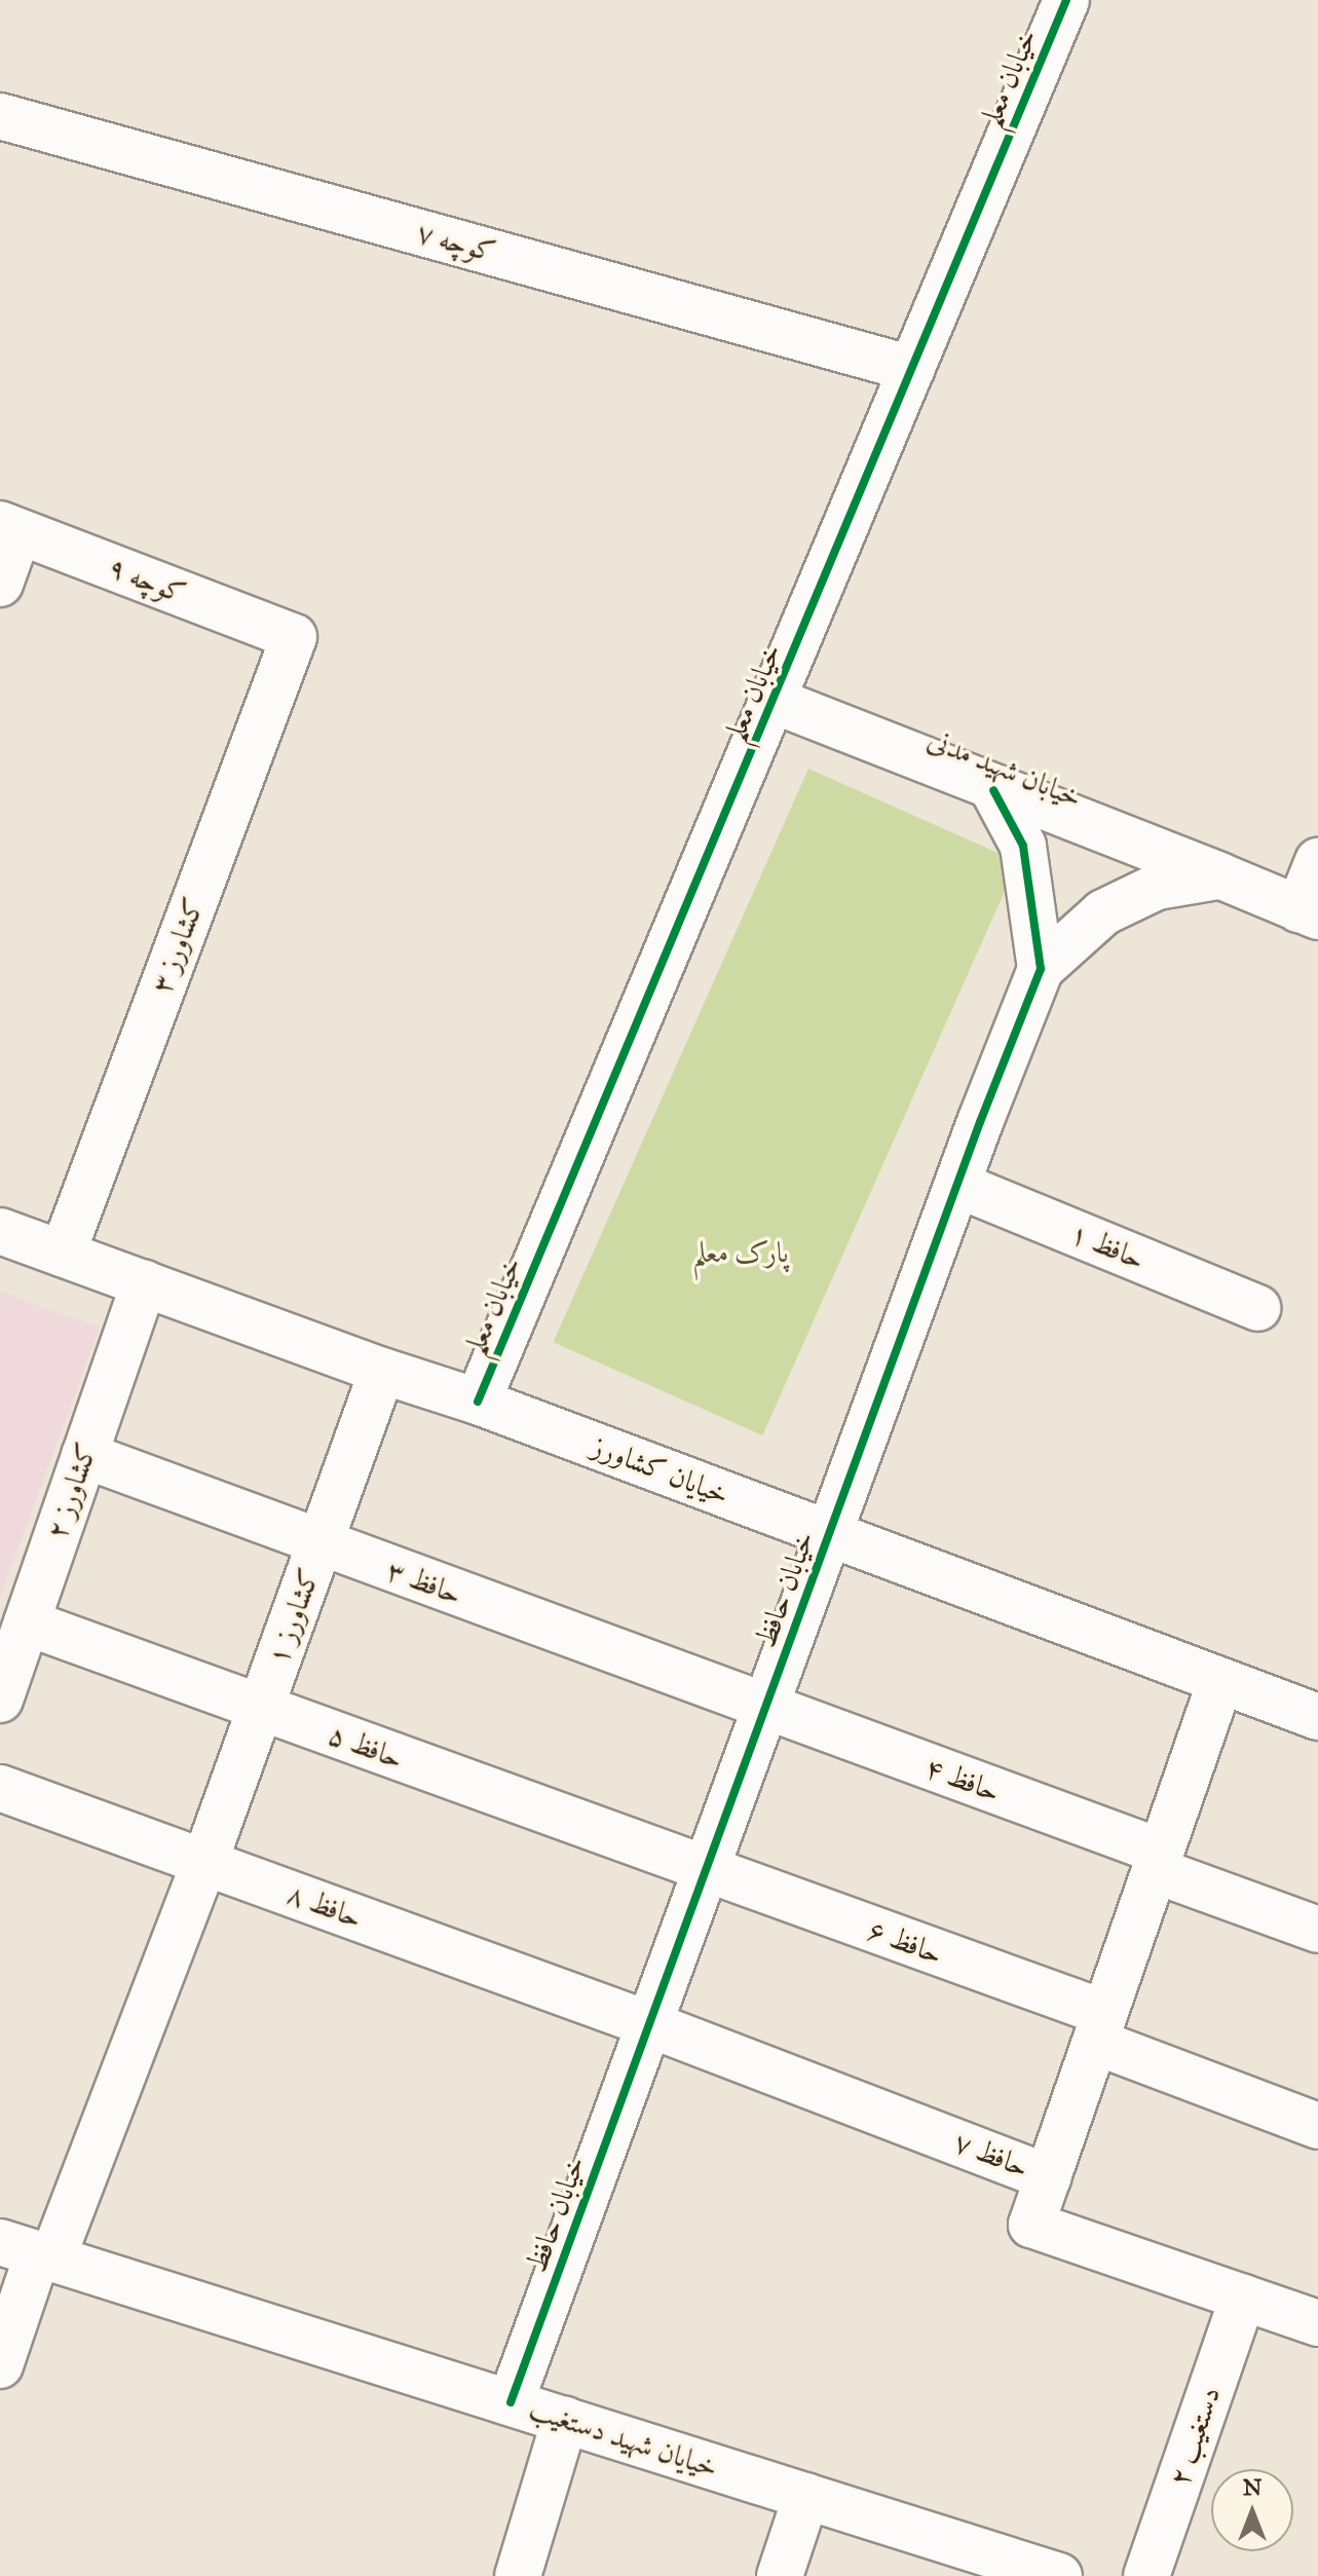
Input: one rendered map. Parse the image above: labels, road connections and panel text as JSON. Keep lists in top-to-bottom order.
{
  "streets": {
    "street": [
      "خیابان معلم",
      "کوچه ۷",
      "کوچه ۹",
      "خیابان شهید مدنی",
      "کشاورز ۳",
      "حافظ ۱",
      "خیایان کشاورز",
      "کشاورز ۲",
      "حافظ ۳",
      "خیابان حافظ",
      "کشاورز ۱",
      "حافظ ۵",
      "حافظ ۴",
      "حافظ ۸",
      "حافظ ۶",
      "حافظ ۷",
      "دستغیب ۲",
      "خیایان شهید دستغیب"
    ]
  },
  "crossings": [
    ["خیابان معلم", "کوچه ۷"],
    ["خیابان معلم", "خیابان شهید مدنی"],
    ["خیابان معلم", "خیایان کشاورز"],
    ["کوچه ۹", "کشاورز ۳"],
    ["خیابان شهید مدنی", "خیابان حافظ"],
    ["کشاورز ۳", "خیایان کشاورز"],
    ["حافظ ۱", "خیابان حافظ"],
    ["خیایان کشاورز", "کشاورز ۲"],
    ["خیایان کشاورز", "خیابان حافظ"],
    ["خیایان کشاورز", "کشاورز ۱"],
    ["کشاورز ۲", "حافظ ۳"],
    ["کشاورز ۲", "حافظ ۵"],
    ["حافظ ۳", "خیابان حافظ"],
    ["حافظ ۳", "کشاورز ۱"],
    ["حافظ ۳", "حافظ ۴"],
    ["خیابان حافظ", "حافظ ۵"],
    ["خیابان حافظ", "حافظ ۴"],
    ["خیابان حافظ", "حافظ ۸"],
    ["خیابان حافظ", "حافظ ۶"],
    ["خیابان حافظ", "حافظ ۷"],
    ["خیابان حافظ", "خیایان شهید دستغیب"],
    ["کشاورز ۱", "حافظ ۵"],
    ["کشاورز ۱", "حافظ ۸"],
    ["کشاورز ۱", "خیایان شهید دستغیب"],
    ["حافظ ۵", "حافظ ۶"],
    ["حافظ ۸", "حافظ ۷"],
    ["حافظ ۷", "دستغیب ۲"]
  ],
  "parks": ["پارک معلم"],
  "north": "top"
}
